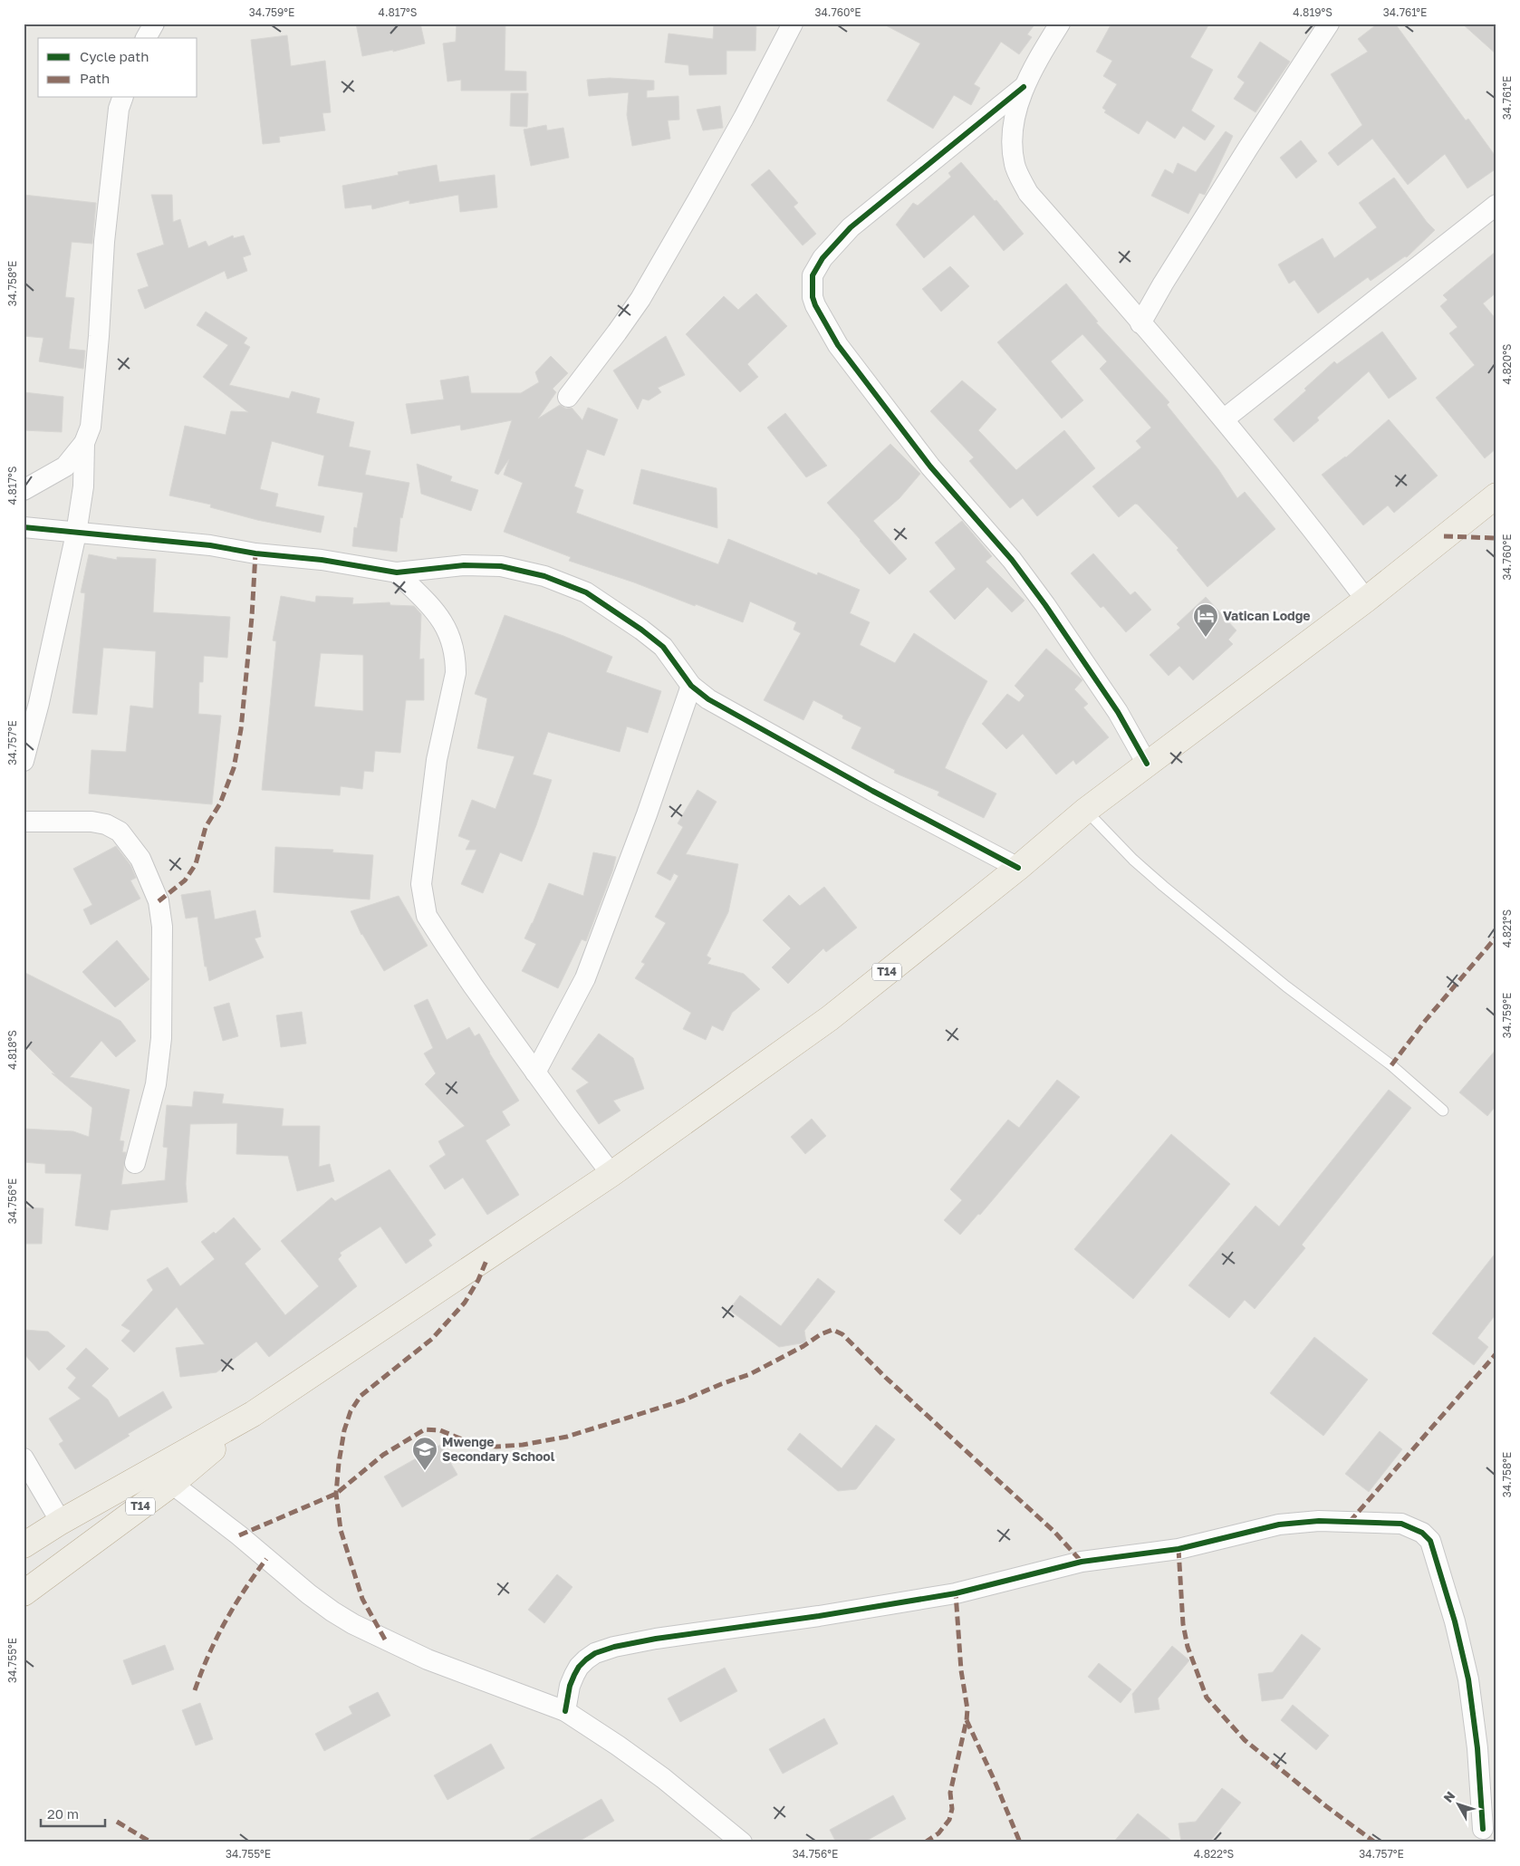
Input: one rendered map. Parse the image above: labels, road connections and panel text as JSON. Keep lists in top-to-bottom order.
{
  "streets": {
    "highway": ["T14"]
  },
  "places": {
    "hotel": ["Vatican Lodge"],
    "school or university": ["Mwenge Secondary School"]
  },
  "legend": ["Cycle path", "Path"],
  "scale_bar": "20 m",
  "north": "top left",
  "coordinates": [
    "34.759°E",
    "4.817°S",
    "34.760°E",
    "4.819°S",
    "34.761°E",
    "34.758°E",
    "4.820°S",
    "34.757°E",
    "4.821°S",
    "4.818°S",
    "34.756°E",
    "34.755°E",
    "4.822°S"
  ]
}
